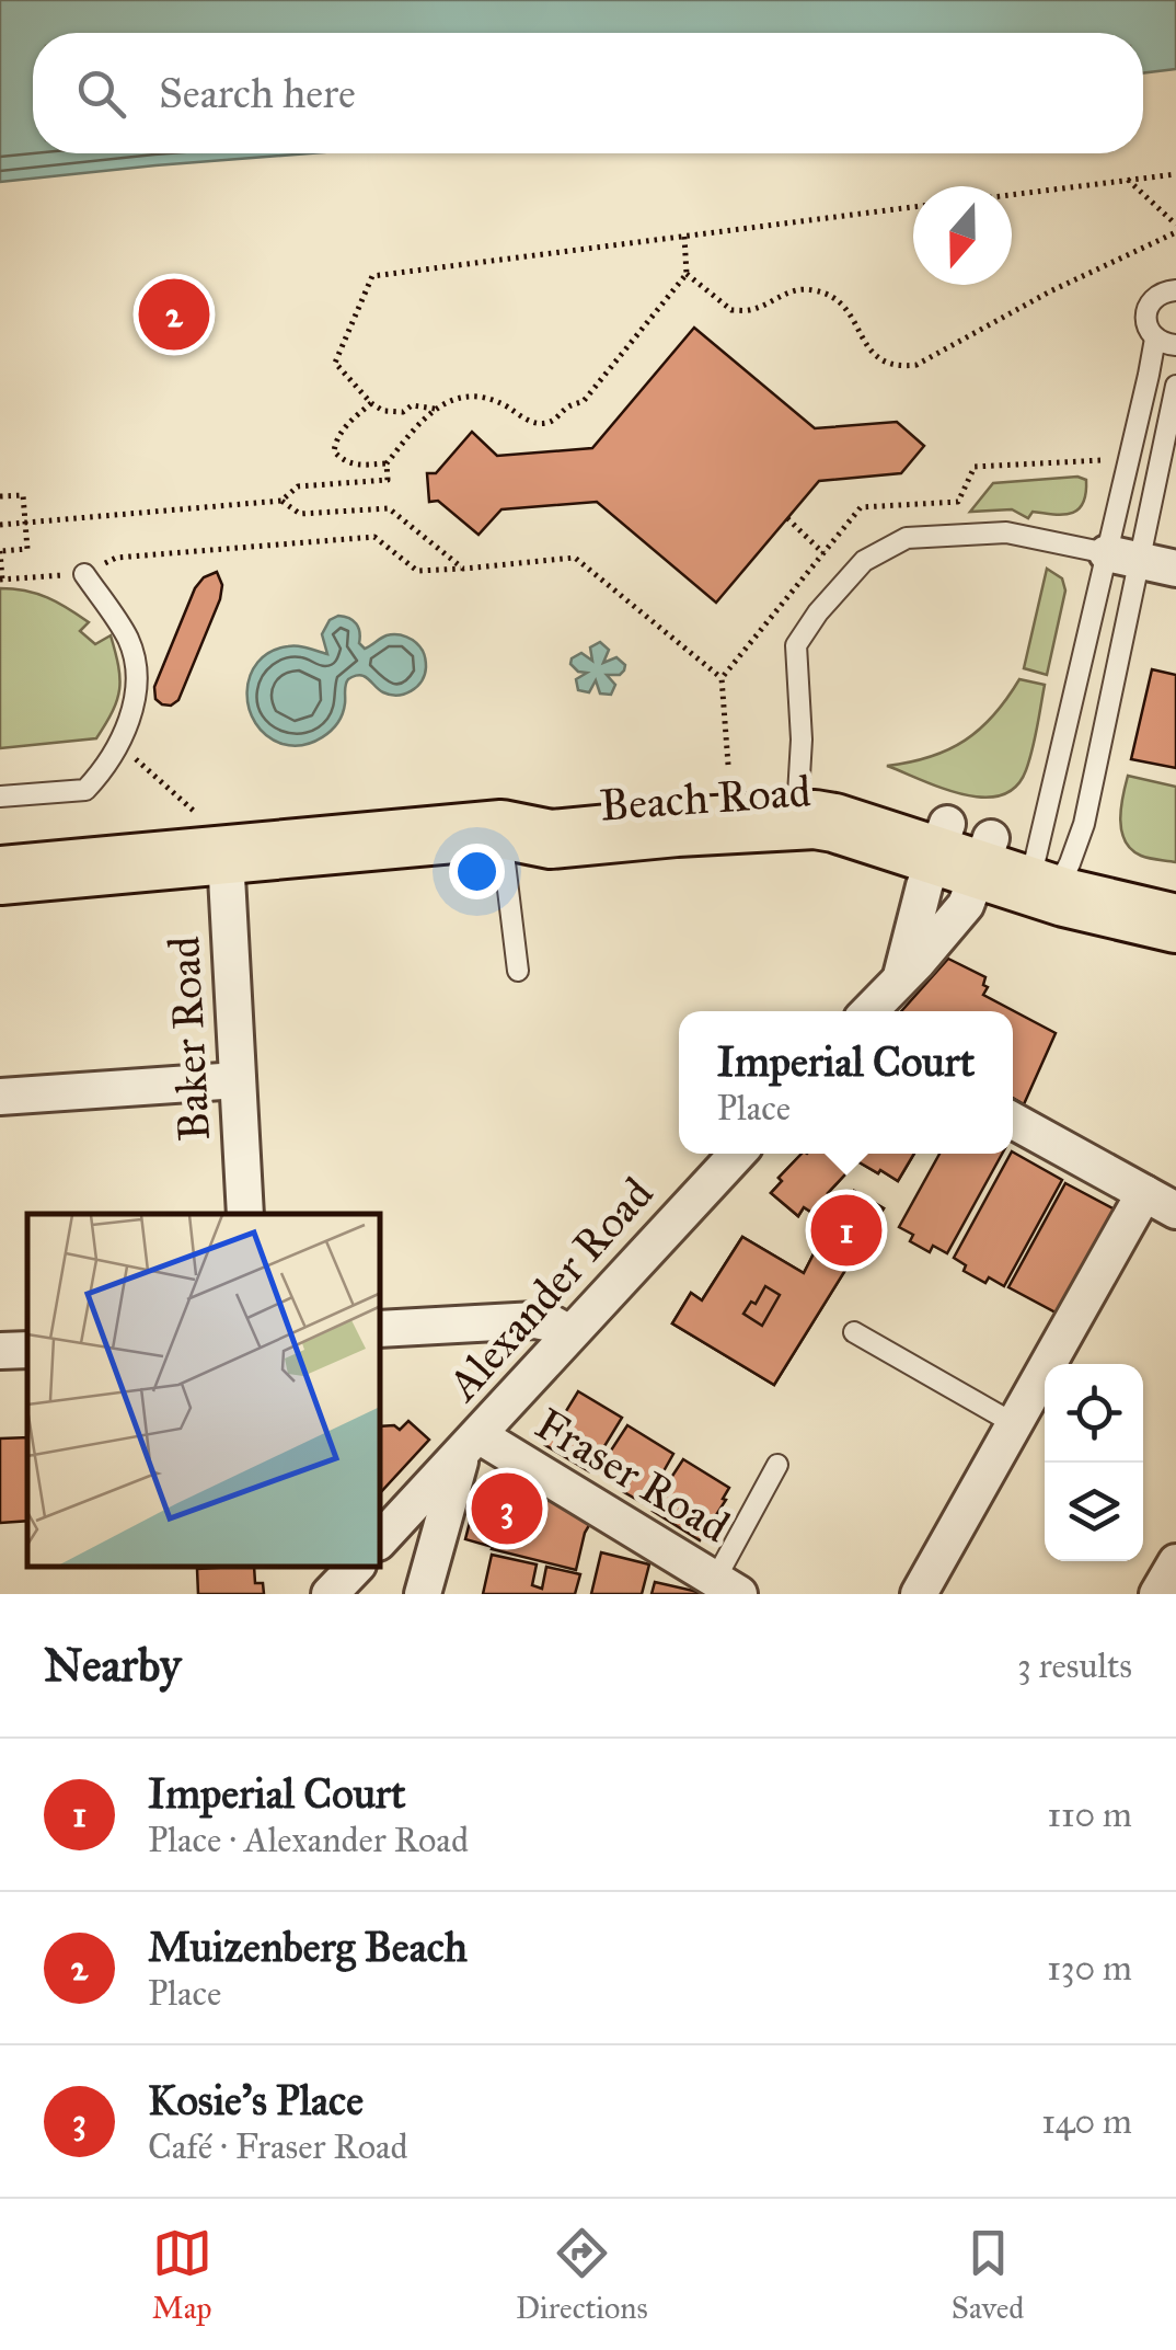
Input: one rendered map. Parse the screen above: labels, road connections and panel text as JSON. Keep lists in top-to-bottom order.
{
  "streets": {
    "main road": ["Beach Road"],
    "street": ["Baker Road", "Alexander Road", "Fraser Road"]
  },
  "crossings": [
    ["Beach Road", "Baker Road"],
    ["Alexander Road", "Fraser Road"]
  ],
  "north": "bottom",
  "page": {
    "search": "Search here",
    "pins": ["2", "1", "3"],
    "popup": ["Imperial Court", "Place"],
    "heading": ["Nearby", "3 results"],
    "list": [
      {
        "mark": "1",
        "name": "Imperial Court",
        "note": "Place · Alexander Road",
        "value": "110 m"
      },
      {
        "mark": "2",
        "name": "Muizenberg Beach",
        "note": "Place",
        "value": "130 m"
      },
      {
        "mark": "3",
        "name": "Kosie's Place",
        "note": "Café · Fraser Road",
        "value": "140 m"
      }
    ],
    "nav": ["Map", "Directions", "Saved"]
  }
}
